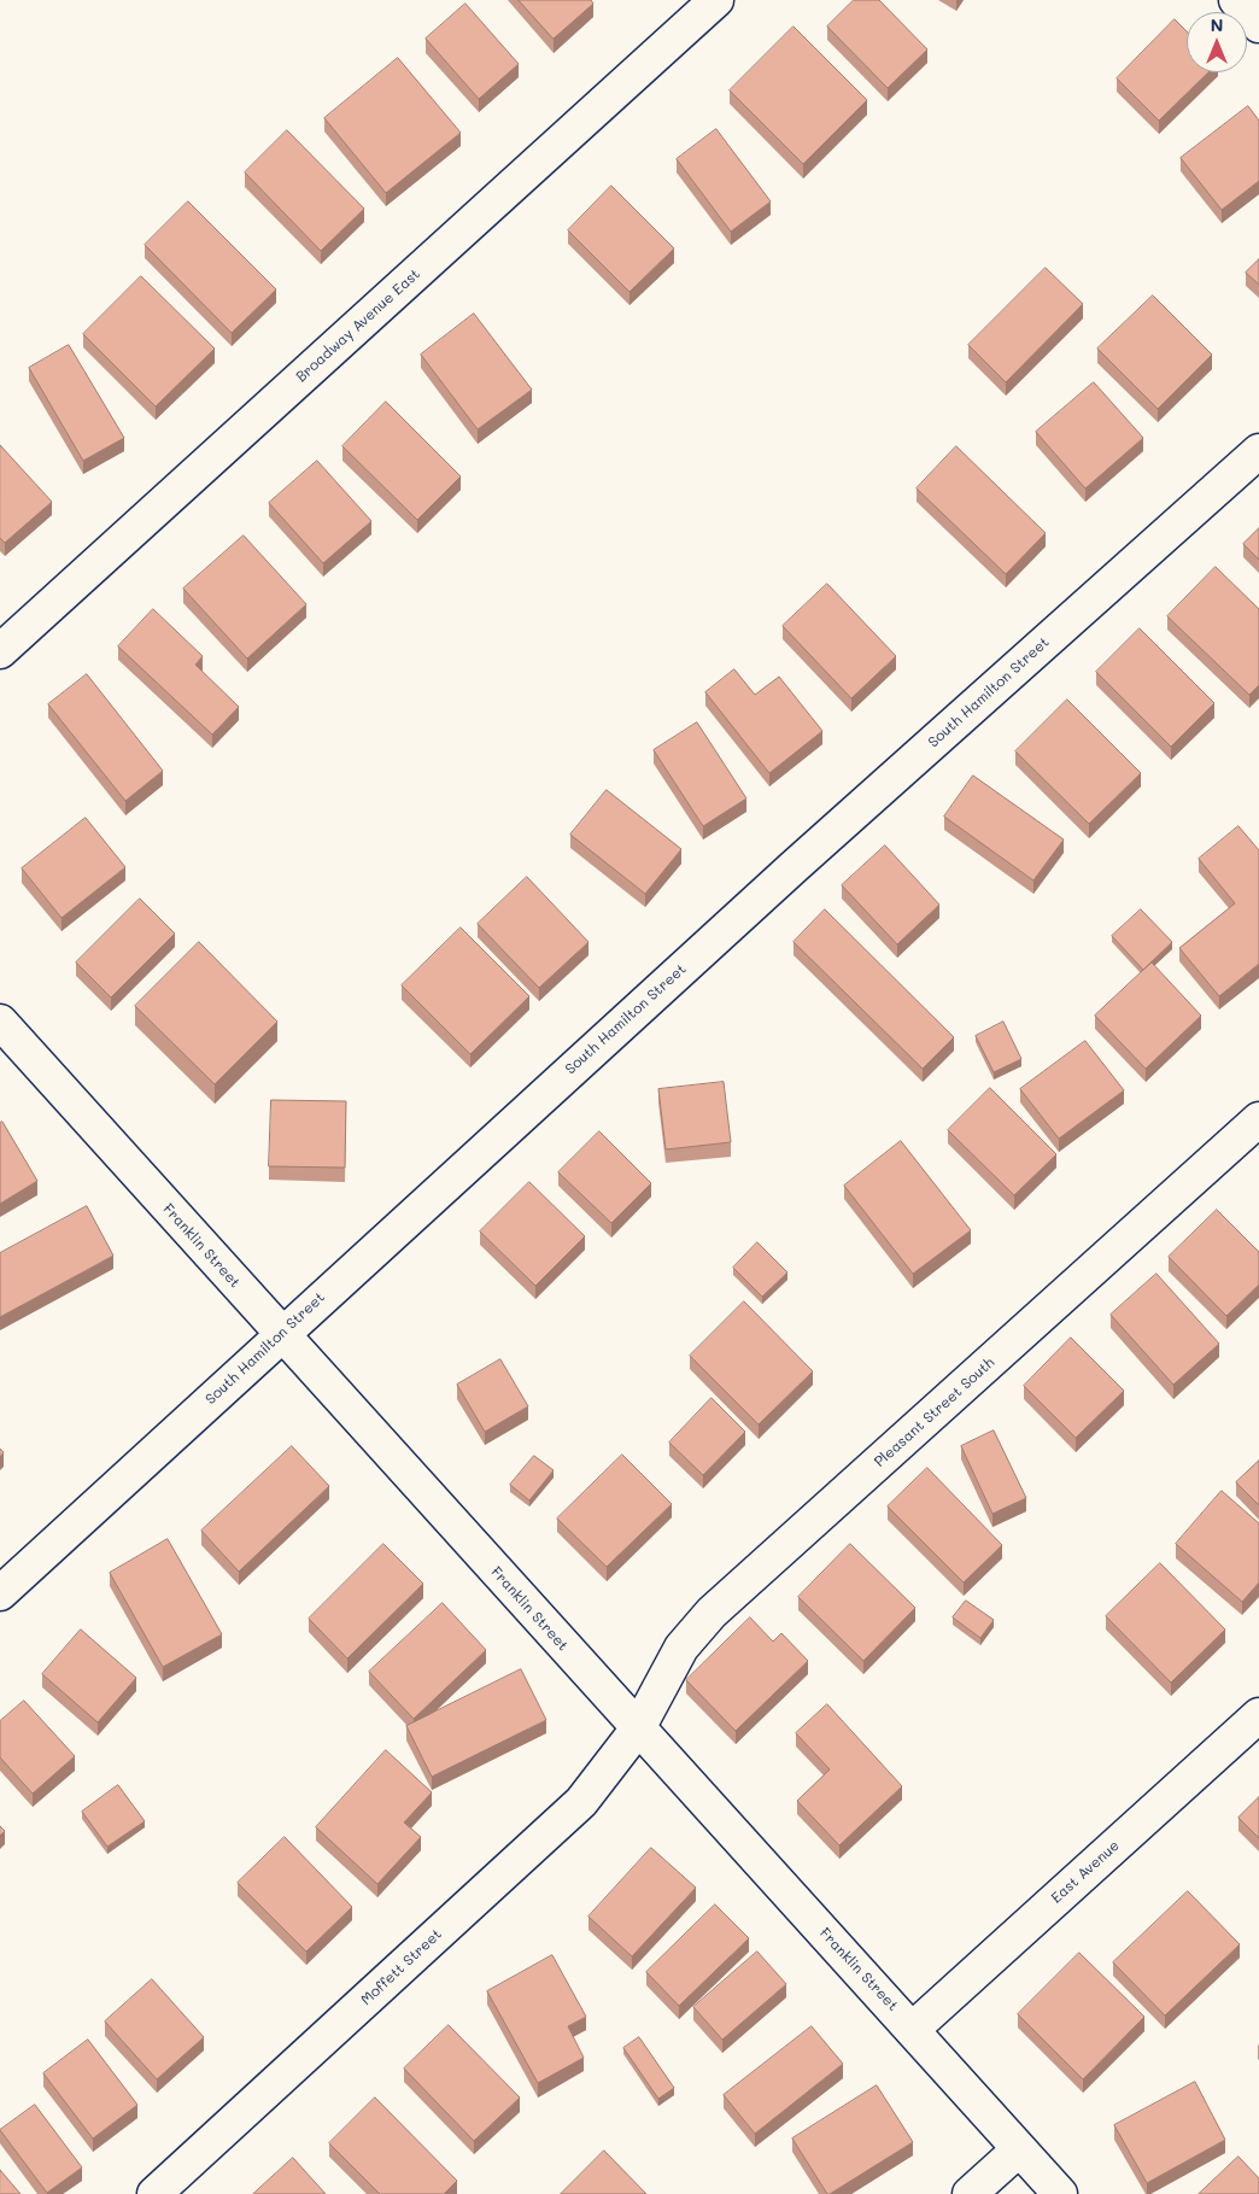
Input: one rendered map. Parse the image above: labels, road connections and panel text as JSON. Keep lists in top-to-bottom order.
{
  "streets": {
    "street": [
      "Broadway Avenue East",
      "South Hamilton Street",
      "Franklin Street",
      "Pleasant Street South",
      "East Avenue",
      "Moffett Street"
    ]
  },
  "crossings": [
    ["South Hamilton Street", "Franklin Street"],
    ["Franklin Street", "Pleasant Street South"],
    ["Franklin Street", "East Avenue"],
    ["Franklin Street", "Moffett Street"],
    ["Pleasant Street South", "Moffett Street"]
  ],
  "north": "top"
}
